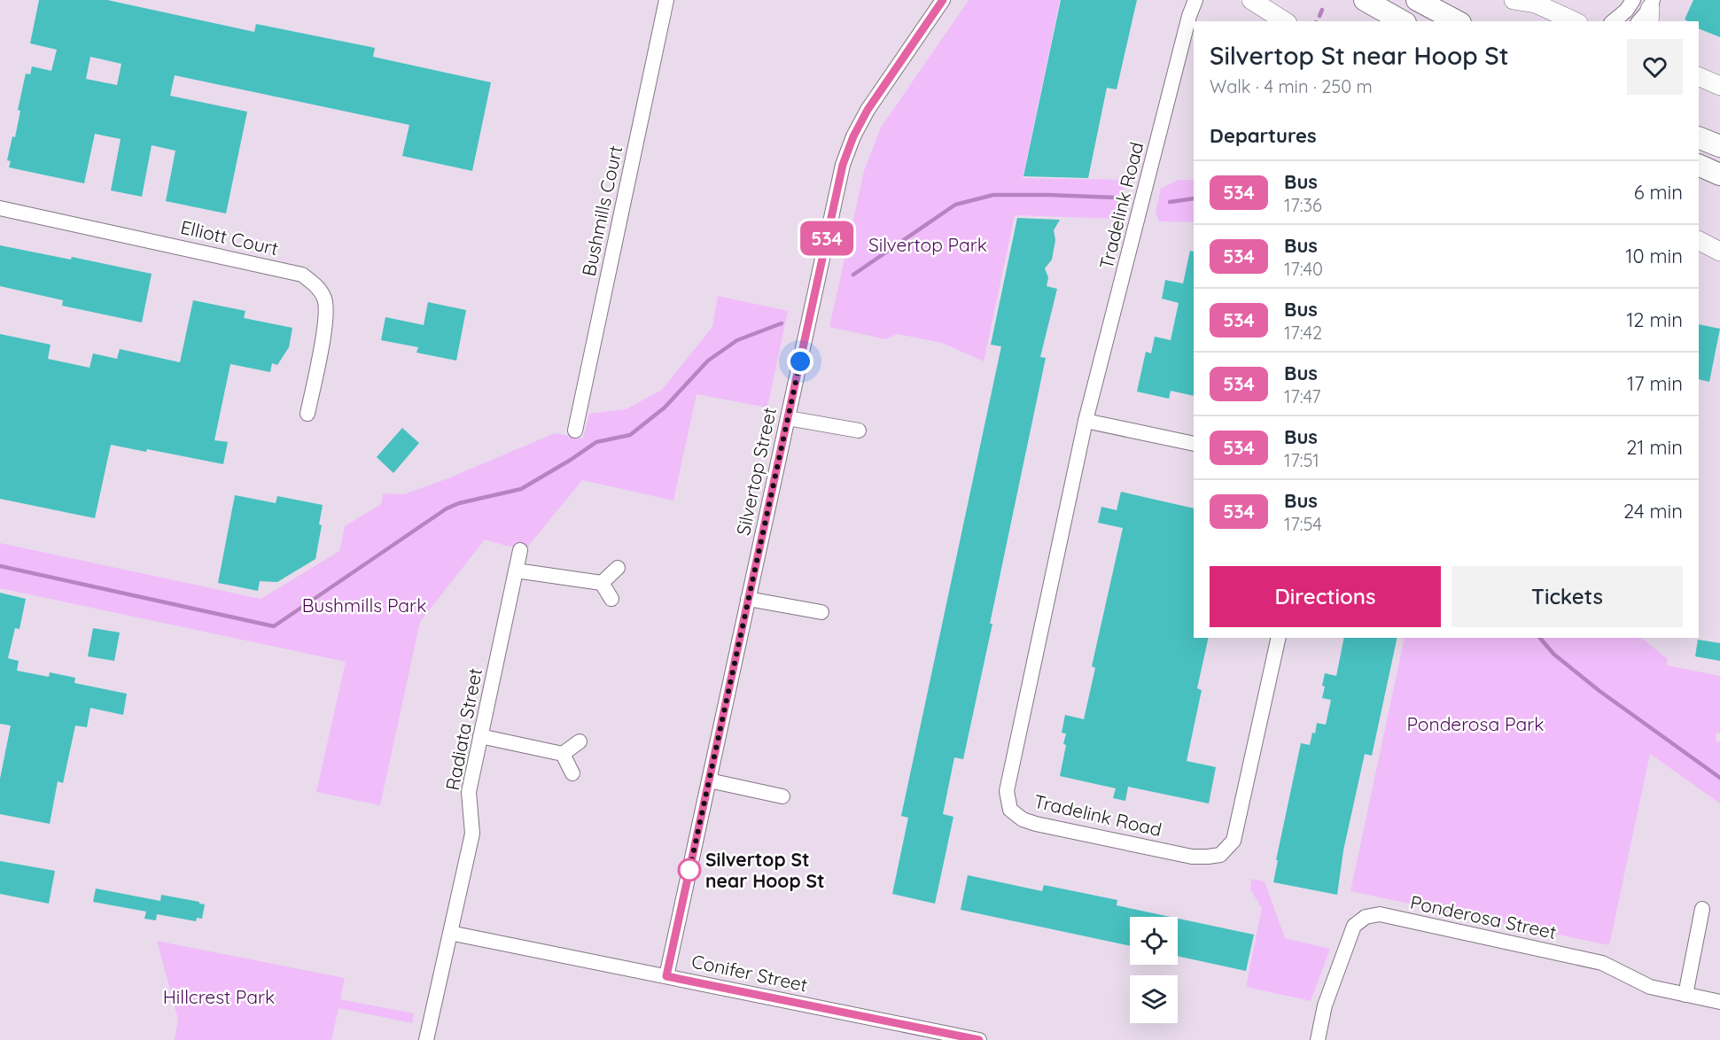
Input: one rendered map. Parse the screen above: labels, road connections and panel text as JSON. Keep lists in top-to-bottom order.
{
  "streets": {
    "street": [
      "Tradelink Road",
      "Bushmills Court",
      "Elliott Court",
      "Silvertop Street",
      "Radiata Street",
      "Ponderosa Street",
      "Conifer Street"
    ]
  },
  "crossings": [
    ["Silvertop Street", "Conifer Street"],
    ["Radiata Street", "Conifer Street"]
  ],
  "parks": [
    "Silvertop Park",
    "Bushmills Park",
    "Ponderosa Park",
    "Hillcrest Park"
  ],
  "places": ["Silvertop St near Hoop St"],
  "lines": ["bus line 534"],
  "page": {
    "on_map": "534",
    "heading": [
      ["Silvertop St near Hoop St", "Walk · 4 min · 250 m"],
      "Departures"
    ],
    "list": [
      {
        "mark": "534",
        "name": "Bus",
        "note": "17:36",
        "value": "6 min"
      },
      {
        "mark": "534",
        "name": "Bus",
        "note": "17:40",
        "value": "10 min"
      },
      {
        "mark": "534",
        "name": "Bus",
        "note": "17:42",
        "value": "12 min"
      },
      {
        "mark": "534",
        "name": "Bus",
        "note": "17:47",
        "value": "17 min"
      },
      {
        "mark": "534",
        "name": "Bus",
        "note": "17:51",
        "value": "21 min"
      },
      {
        "mark": "534",
        "name": "Bus",
        "note": "17:54",
        "value": "24 min"
      }
    ],
    "buttons": ["Directions", "Tickets"]
  }
}
